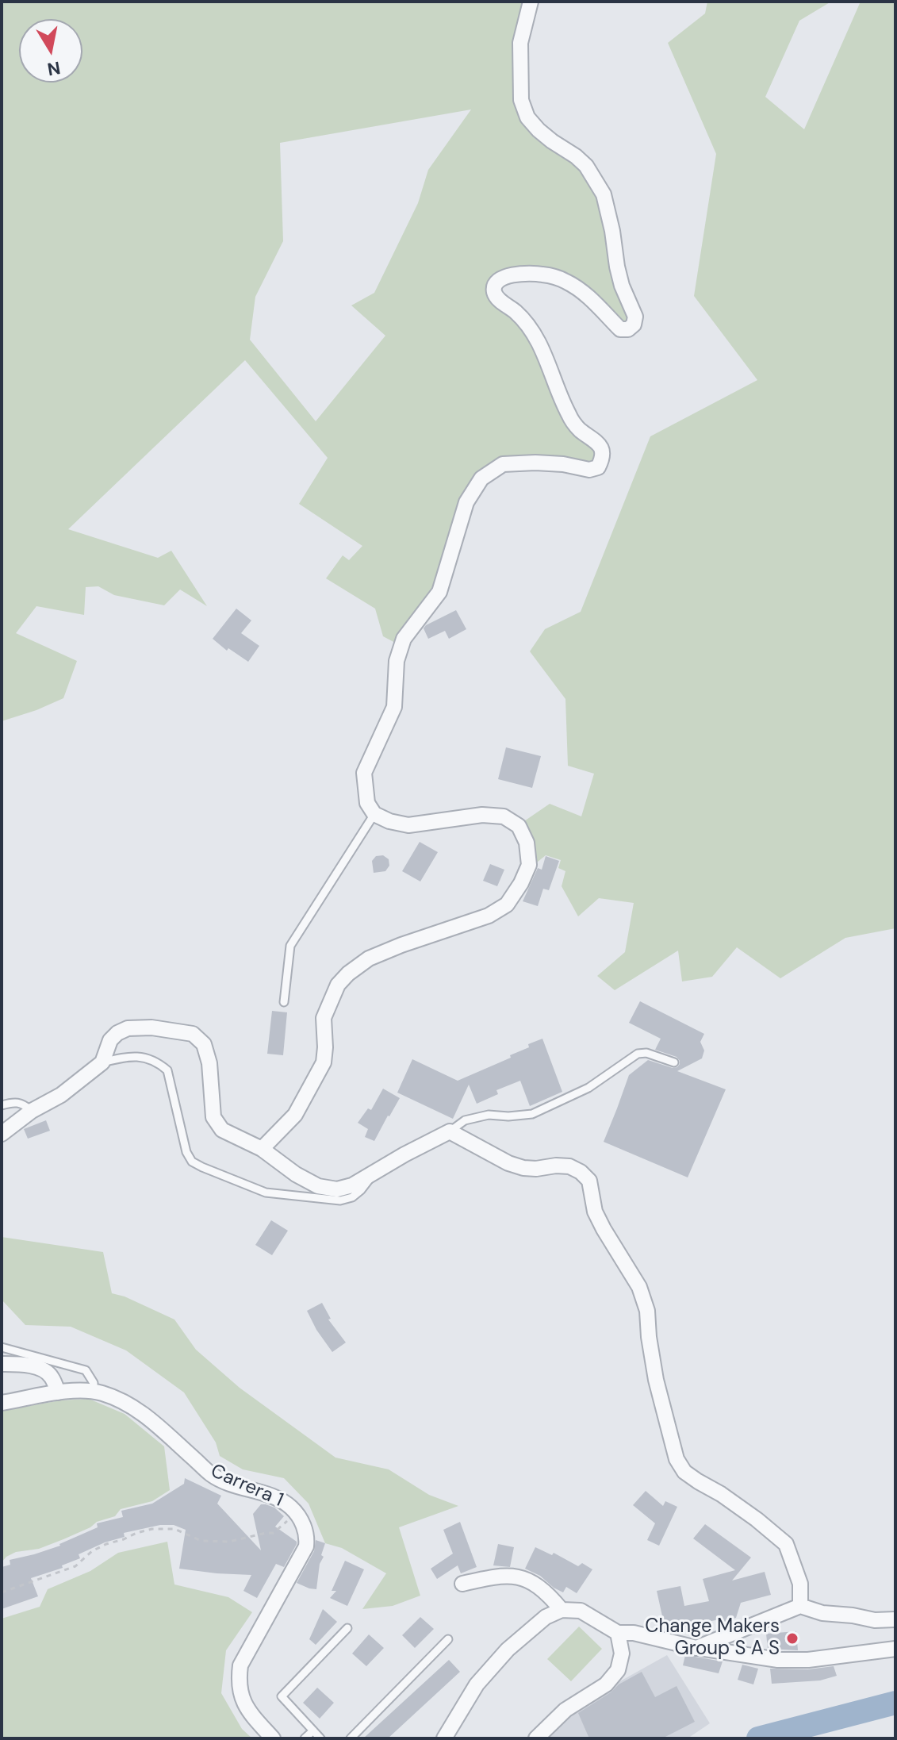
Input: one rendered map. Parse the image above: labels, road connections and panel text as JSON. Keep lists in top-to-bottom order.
{
  "streets": {
    "street": ["Carrera 1"]
  },
  "places": ["Change Makers Group S A S"],
  "north": "bottom"
}
